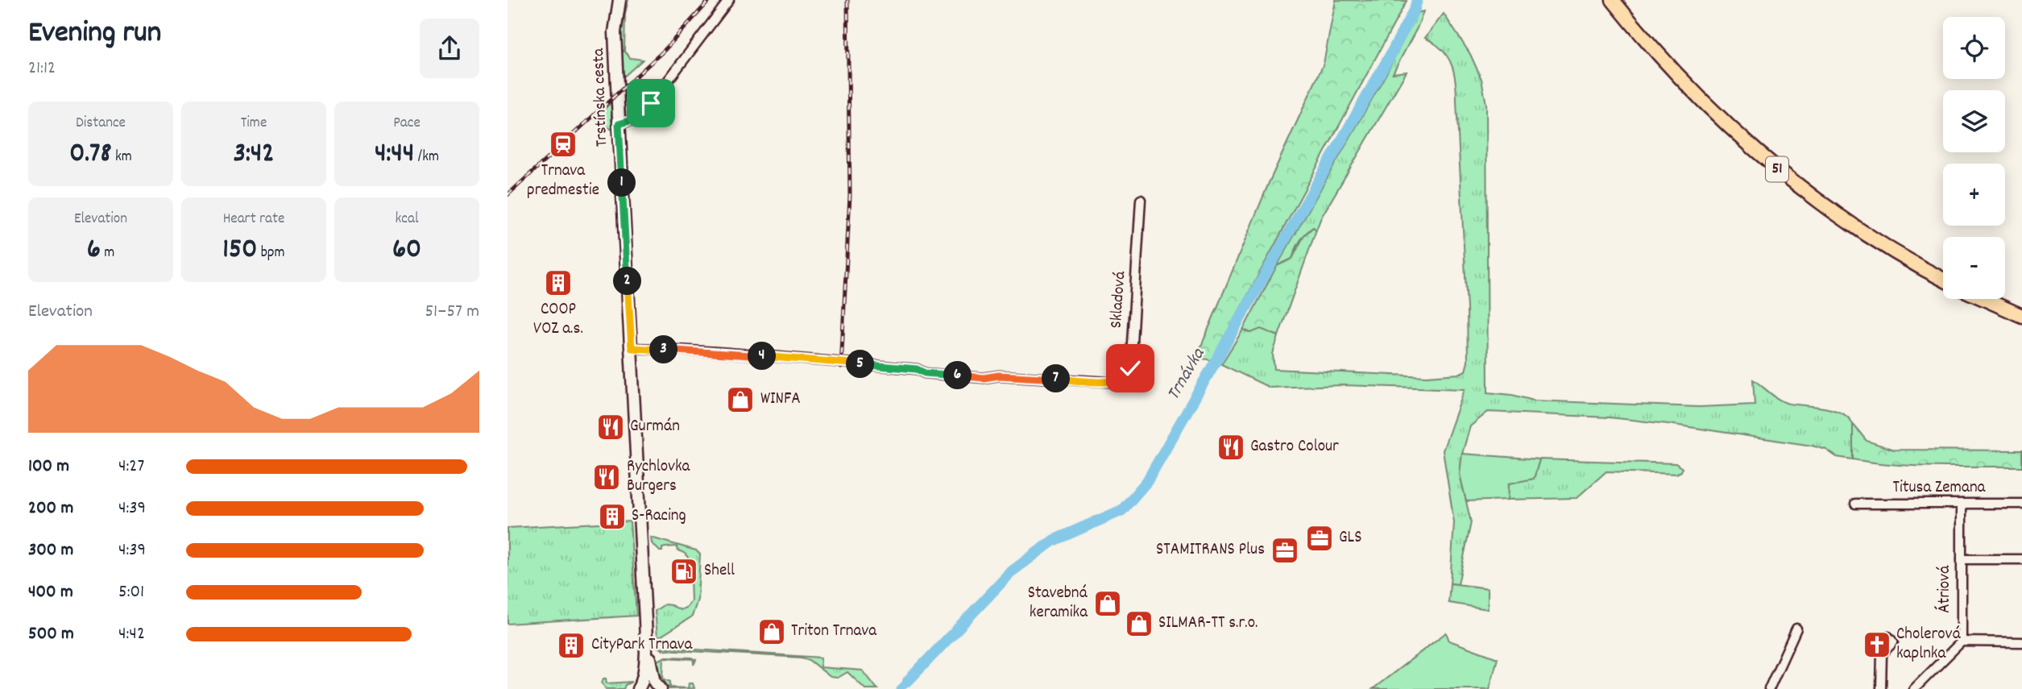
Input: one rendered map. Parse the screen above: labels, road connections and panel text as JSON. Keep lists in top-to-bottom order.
{
  "streets": {
    "main road": ["Trstínska cesta", "51"],
    "street": ["Skladová", "Titusa Zemana", "Átriová"]
  },
  "crossings": [
    ["Trstínska cesta", "Skladová"],
    ["Titusa Zemana", "Átriová"]
  ],
  "water": ["Trnávka"],
  "places": {
    "station": ["Trnava predmestie"],
    "building": ["COOP VOZ a.s.", "S-Racing", "CityPark Trnava"],
    "shop": [
      "WINFA",
      "Stavebná keramika",
      "SILMAR-TT s.r.o.",
      "Triton Trnava"
    ],
    "restaurant": ["Gurmán", "Gastro Colour", "Rychlovka Burgers"],
    "office": ["GLS", "STAMITRANS Plus"],
    "fuel station": ["Shell"],
    "church": ["Cholerová kaplnka"]
  },
  "page": {
    "heading": ["Evening run", "21:12"],
    "map_buttons": ["+", "−"],
    "stats": [
      ["Distance", "0.78 km"],
      ["Time", "3:42"],
      ["Pace", "4:44 /km"],
      ["Elevation", "6 m"],
      ["Heart rate", "150 bpm"],
      ["kcal", "60"]
    ],
    "pins": [
      "1",
      "2",
      "3",
      "4",
      "5",
      "6",
      "7"
    ],
    "chart": ["Elevation", "51–57 m"],
    "list": [
      {
        "name": "100 m",
        "note": "4:27"
      },
      {
        "name": "200 m",
        "note": "4:39"
      },
      {
        "name": "300 m",
        "note": "4:39"
      },
      {
        "name": "400 m",
        "note": "5:01"
      },
      {
        "name": "500 m",
        "note": "4:42"
      }
    ]
  }
}
